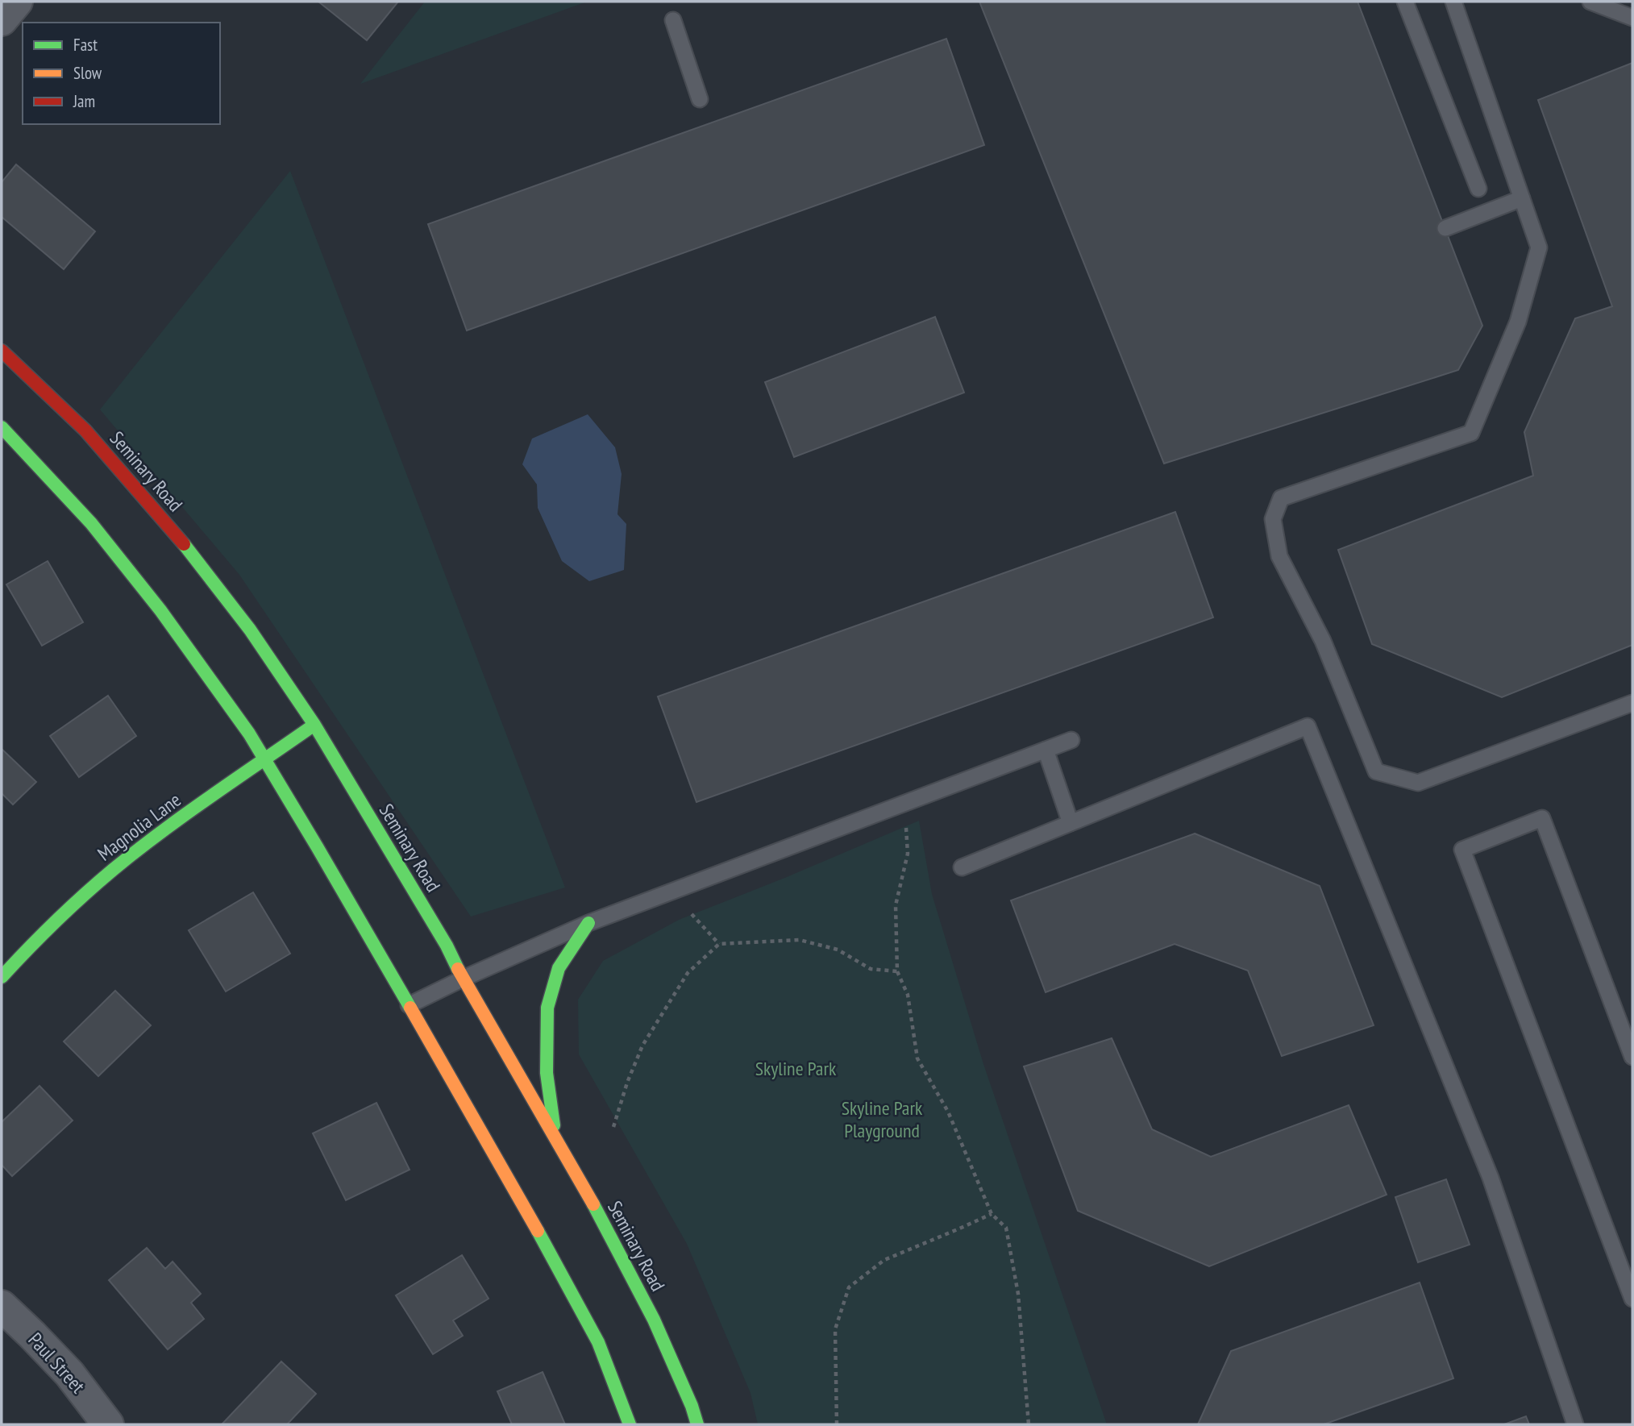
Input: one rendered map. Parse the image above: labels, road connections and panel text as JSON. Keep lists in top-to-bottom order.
{
  "streets": {
    "main road": ["Seminary Road", "Magnolia Lane"],
    "street": ["Paul Street"]
  },
  "crossings": [
    ["Seminary Road", "Magnolia Lane"]
  ],
  "parks": ["Skyline Park", "Skyline Park Playground"],
  "legend": ["Fast", "Slow", "Jam"]
}
